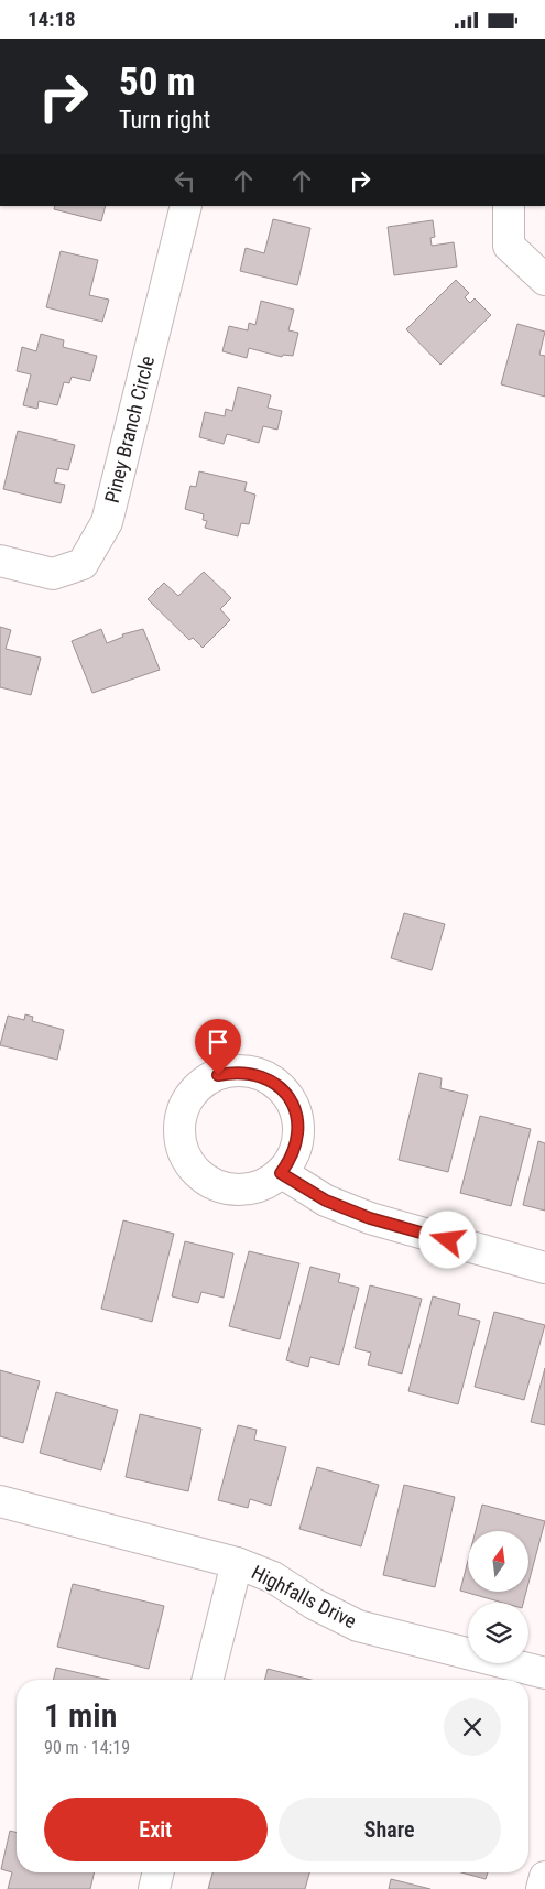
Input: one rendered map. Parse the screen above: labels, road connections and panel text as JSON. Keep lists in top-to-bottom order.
{
  "streets": {
    "street": ["Piney Branch Circle", "Highfalls Drive"]
  },
  "north": "top",
  "page": {
    "status": "14:18",
    "turn": ["50 m", "Turn right"],
    "heading": ["1 min", "90 m · 14:19"],
    "buttons": ["Exit", "Share"]
  }
}
